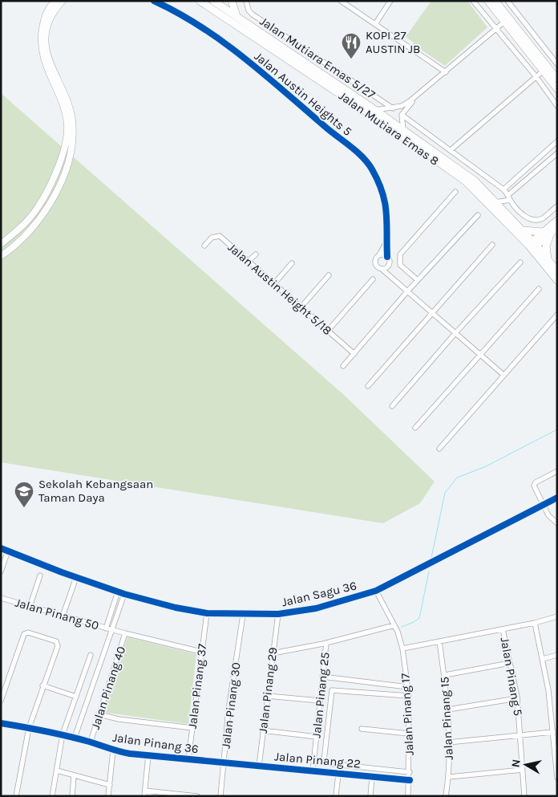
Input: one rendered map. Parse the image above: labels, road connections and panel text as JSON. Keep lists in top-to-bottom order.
{
  "streets": {
    "main road": ["Jalan Mutiara Emas 8"],
    "street": [
      "Jalan Mutiara Emas 5/27",
      "Jalan Austin Heights 5",
      "Jalan Austin Height 5/18",
      "Jalan Sagu 36",
      "Jalan Pinang 50",
      "Jalan Pinang 5",
      "Jalan Pinang 37",
      "Jalan Pinang 40",
      "Jalan Pinang 29",
      "Jalan Pinang 25",
      "Jalan Pinang 30",
      "Jalan Pinang 17",
      "Jalan Pinang 15",
      "Jalan Pinang 36",
      "Jalan Pinang 22"
    ]
  },
  "crossings": [
    ["Jalan Sagu 36", "Jalan Pinang 37"],
    ["Jalan Sagu 36", "Jalan Pinang 29"],
    ["Jalan Sagu 36", "Jalan Pinang 30"],
    ["Jalan Sagu 36", "Jalan Pinang 17"],
    ["Jalan Pinang 50", "Jalan Pinang 37"],
    ["Jalan Pinang 50", "Jalan Pinang 40"],
    ["Jalan Pinang 37", "Jalan Pinang 36"],
    ["Jalan Pinang 40", "Jalan Pinang 36"],
    ["Jalan Pinang 29", "Jalan Pinang 22"],
    ["Jalan Pinang 25", "Jalan Pinang 22"],
    ["Jalan Pinang 30", "Jalan Pinang 36"],
    ["Jalan Pinang 30", "Jalan Pinang 22"],
    ["Jalan Pinang 17", "Jalan Pinang 22"],
    ["Jalan Pinang 36", "Jalan Pinang 22"]
  ],
  "places": {
    "restaurant": ["KOPI 27 AUSTIN JB"],
    "school or university": ["Sekolah Kebangsaan Taman Daya"]
  },
  "north": "left"
}
